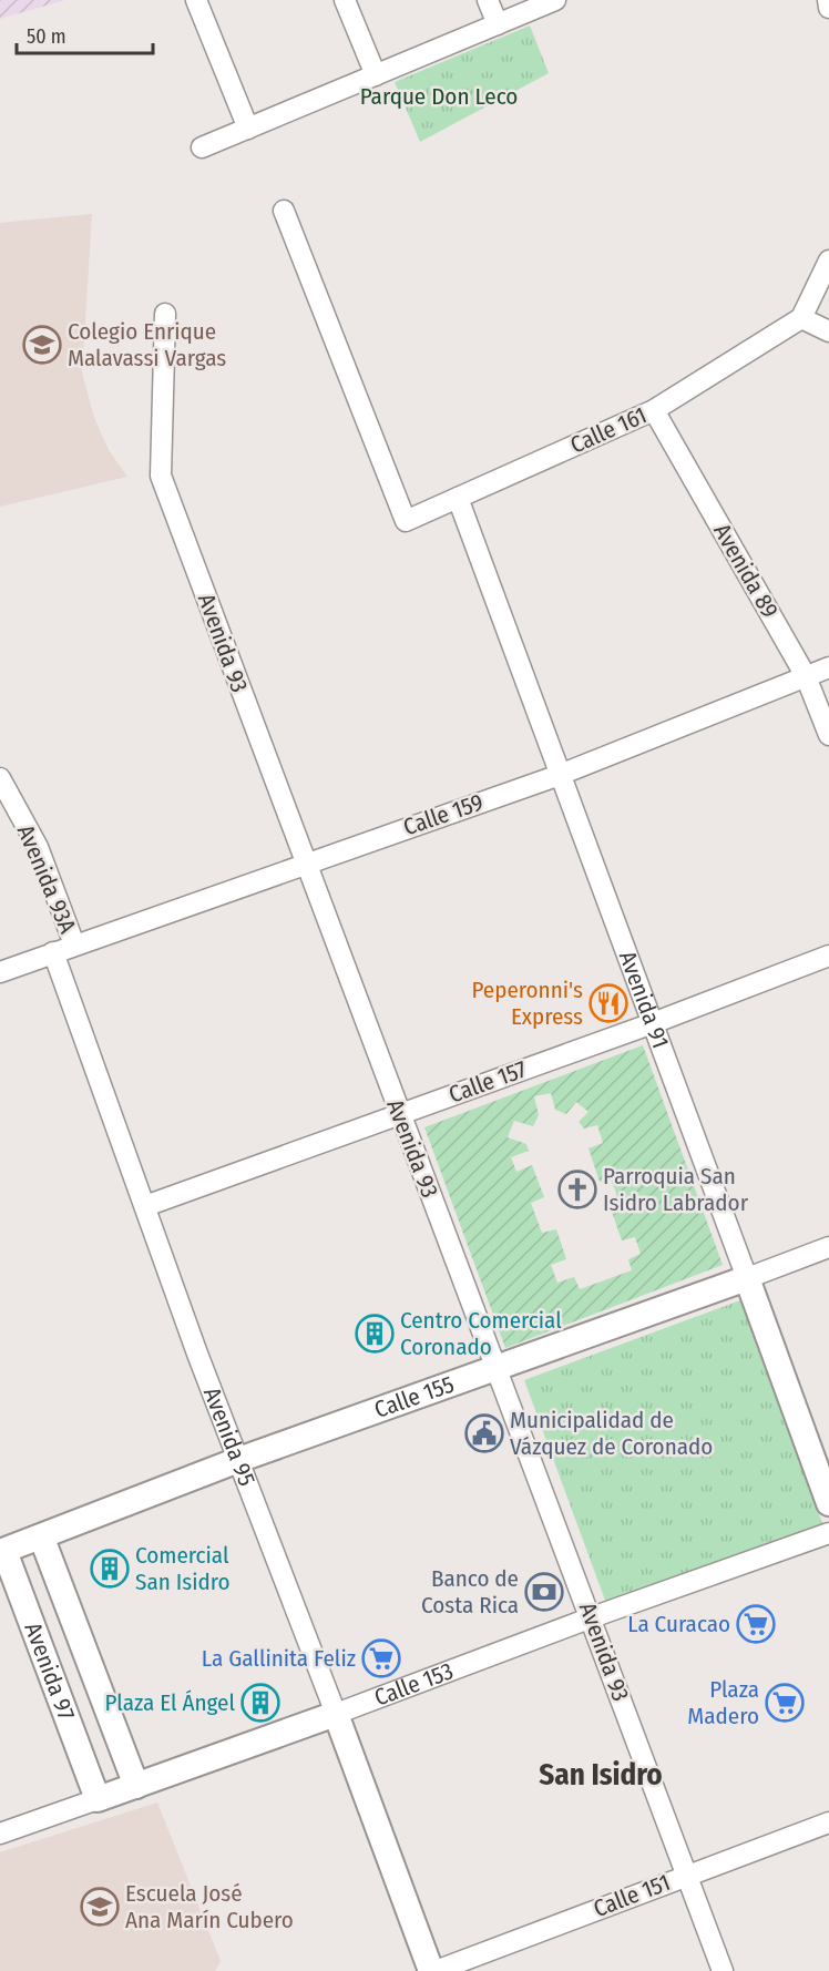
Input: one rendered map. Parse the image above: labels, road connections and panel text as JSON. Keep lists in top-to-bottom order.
{
  "streets": {
    "main road": [
      "Avenida 91",
      "Calle 155",
      "Avenida 95",
      "Avenida 97",
      "Calle 153"
    ],
    "street": [
      "Calle 161",
      "Avenida 89",
      "Avenida 93",
      "Calle 159",
      "Avenida 93A",
      "Calle 157",
      "Calle 151"
    ]
  },
  "crossings": [
    ["Calle 161", "Avenida 89"],
    ["Calle 161", "Avenida 91"],
    ["Avenida 89", "Calle 159"],
    ["Avenida 93", "Calle 159"],
    ["Avenida 93", "Calle 157"],
    ["Avenida 93", "Calle 155"],
    ["Avenida 93", "Calle 153"],
    ["Avenida 93", "Calle 151"],
    ["Calle 159", "Avenida 93A"],
    ["Calle 159", "Avenida 91"],
    ["Calle 159", "Avenida 95"],
    ["Avenida 91", "Calle 157"],
    ["Avenida 91", "Calle 155"],
    ["Calle 157", "Avenida 95"],
    ["Calle 155", "Avenida 95"],
    ["Calle 155", "Avenida 97"],
    ["Avenida 95", "Calle 153"],
    ["Avenida 95", "Calle 151"],
    ["Avenida 97", "Calle 153"]
  ],
  "districts": ["San Isidro"],
  "parks": ["Parque Don Leco"],
  "places": {
    "school or university": ["Colegio Enrique Malavassi Vargas", "Escuela José Ana Marín Cubero"],
    "restaurant": ["Peperonni's Express"],
    "church": ["Parroquia San Isidro Labrador"],
    "building": ["Centro Comercial Coronado", "Comercial San Isidro", "Plaza El Ángel"],
    "public building": ["Municipalidad de Vázquez de Coronado"],
    "bank": ["Banco de Costa Rica"],
    "supermarket": ["La Curacao", "La Gallinita Feliz", "Plaza Madero"]
  },
  "scale_bar": "50 m"
}
